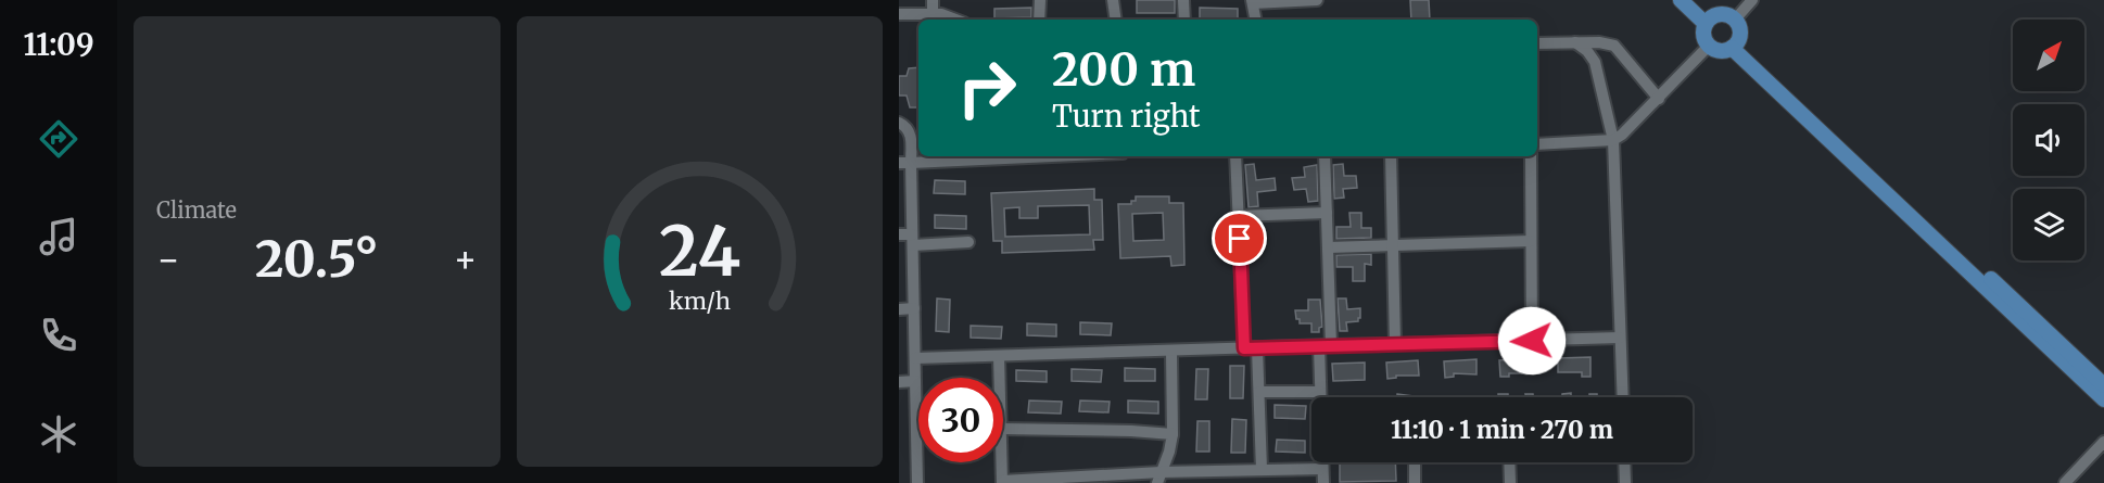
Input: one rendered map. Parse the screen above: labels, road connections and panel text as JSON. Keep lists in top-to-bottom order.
{
  "north": "top right",
  "page": {
    "tabs": "11:09",
    "tile": "Climate",
    "turn": ["200 m", "Turn right"],
    "heat": ["−", "20.5°", "+"],
    "limit": "30",
    "trip": "11:10 · 1 min · 270 m",
    "gauge": ["24", "km/h"]
  }
}
